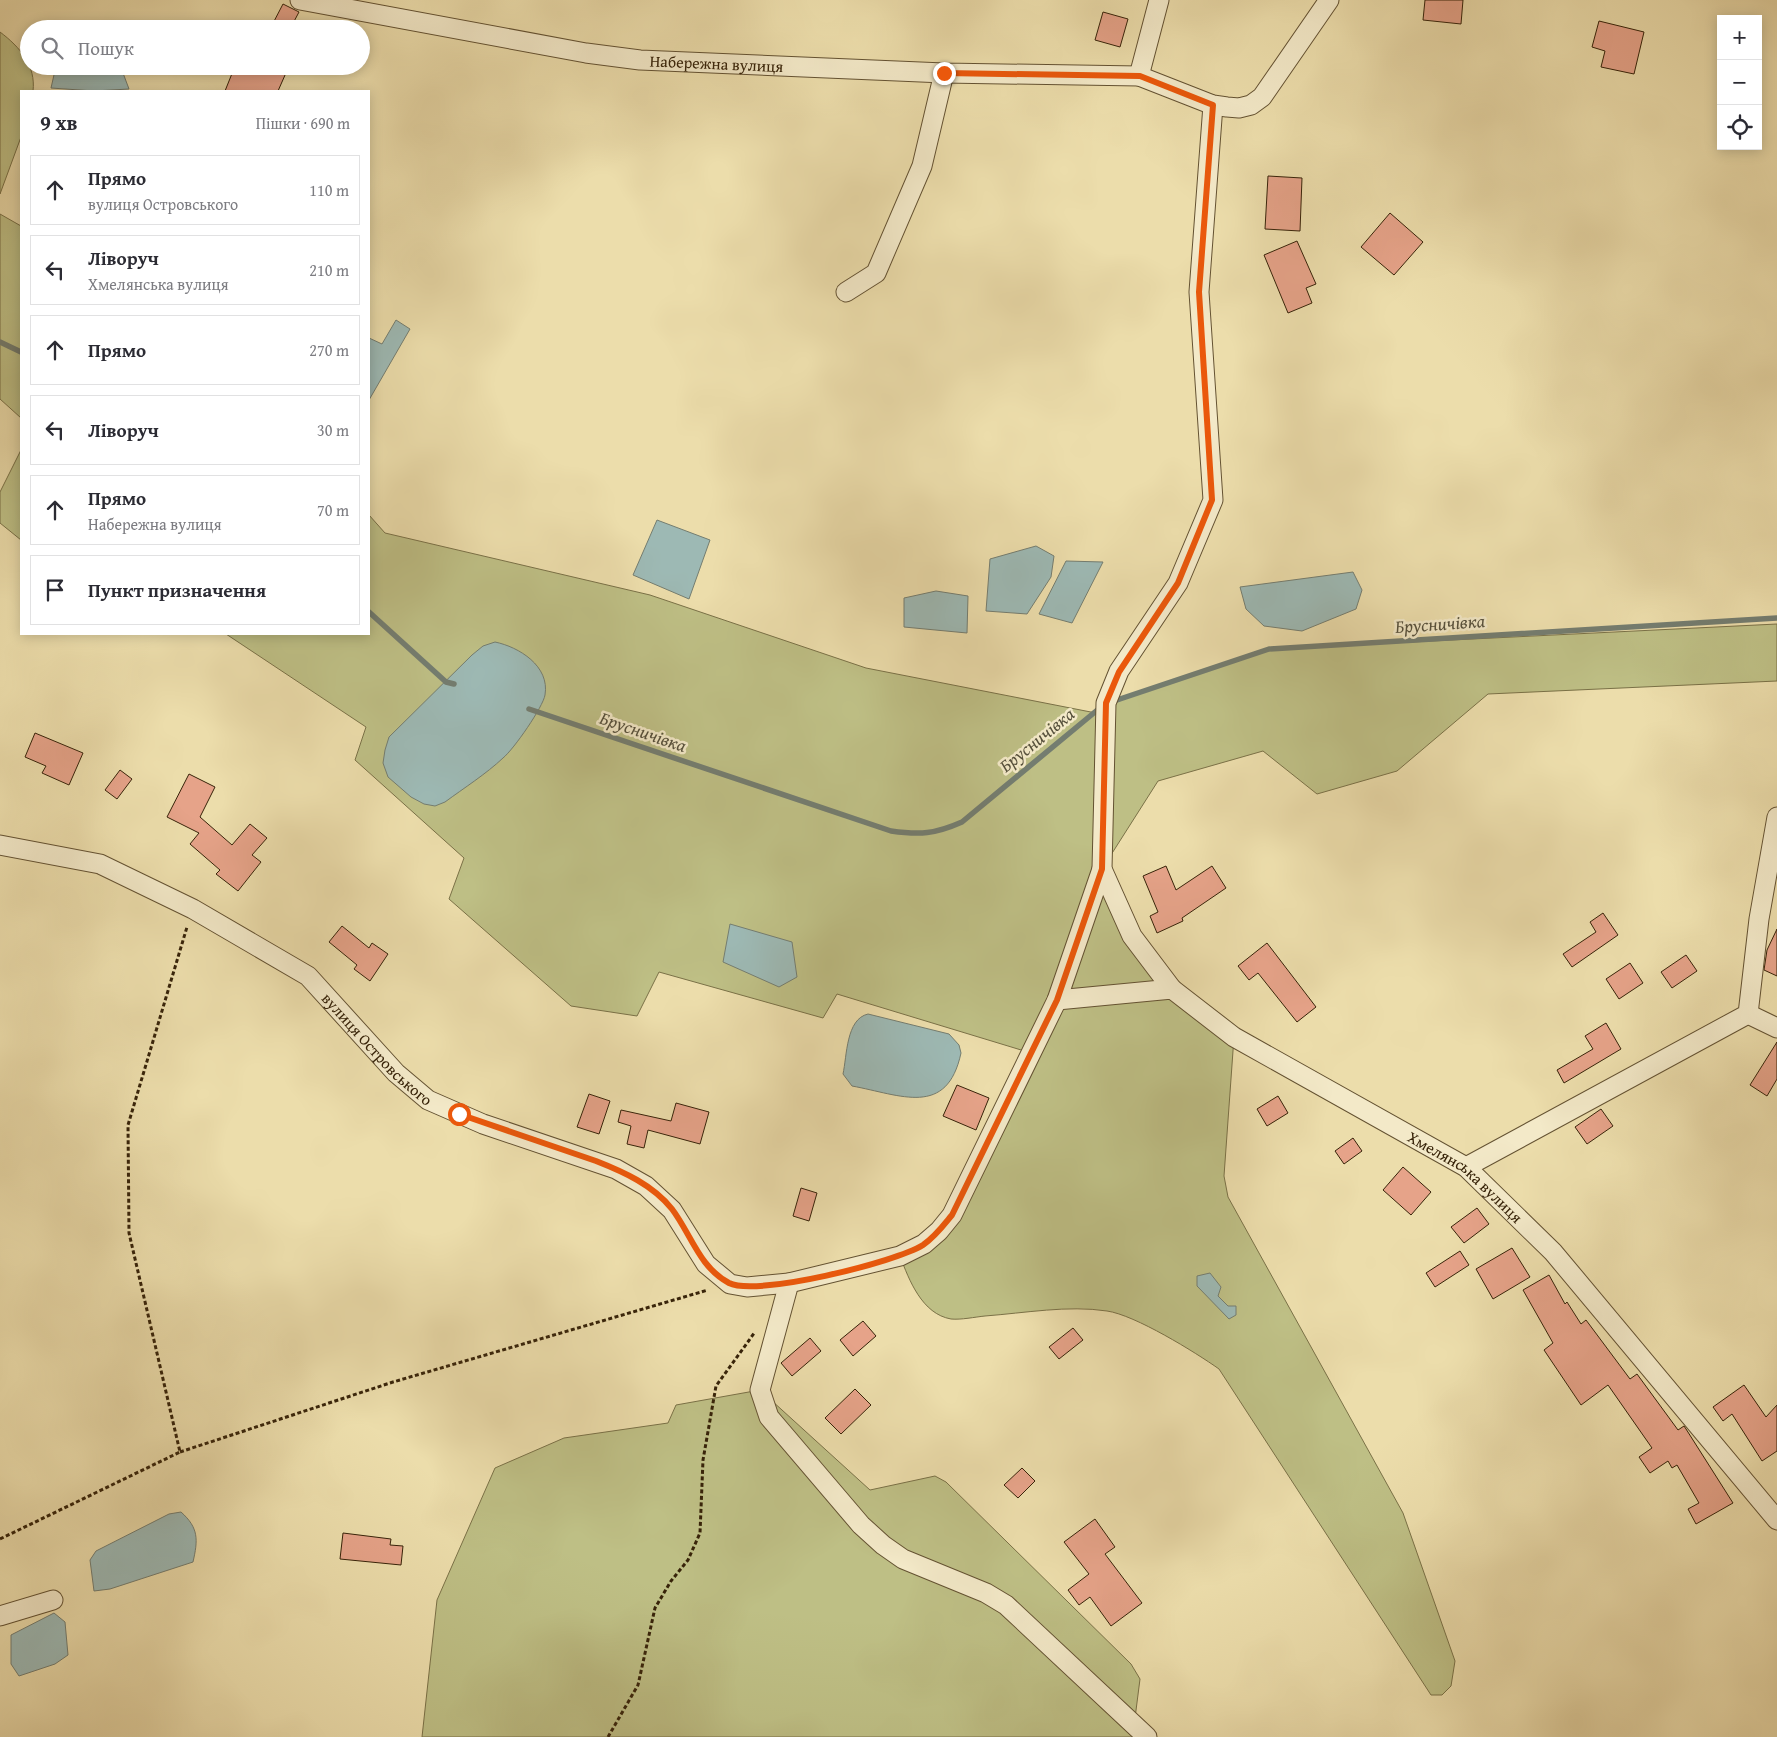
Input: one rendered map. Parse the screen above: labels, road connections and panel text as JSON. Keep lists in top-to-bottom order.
{
  "streets": {
    "street": ["Набережна вулиця", "вулиця Островського", "Хмелянська вулиця"]
  },
  "water": ["Брусничівка"],
  "page": {
    "map_buttons": ["+", "−"],
    "search": "Пошук",
    "heading": ["9 хв", "Пішки · 690 m"],
    "list": [
      ["Прямо", "вулиця Островського", "110 m"],
      ["Ліворуч", "Хмелянська вулиця", "210 m"],
      ["Прямо", "270 m"],
      ["Ліворуч", "30 m"],
      ["Прямо", "Набережна вулиця", "70 m"],
      "Пункт призначення"
    ]
  }
}
